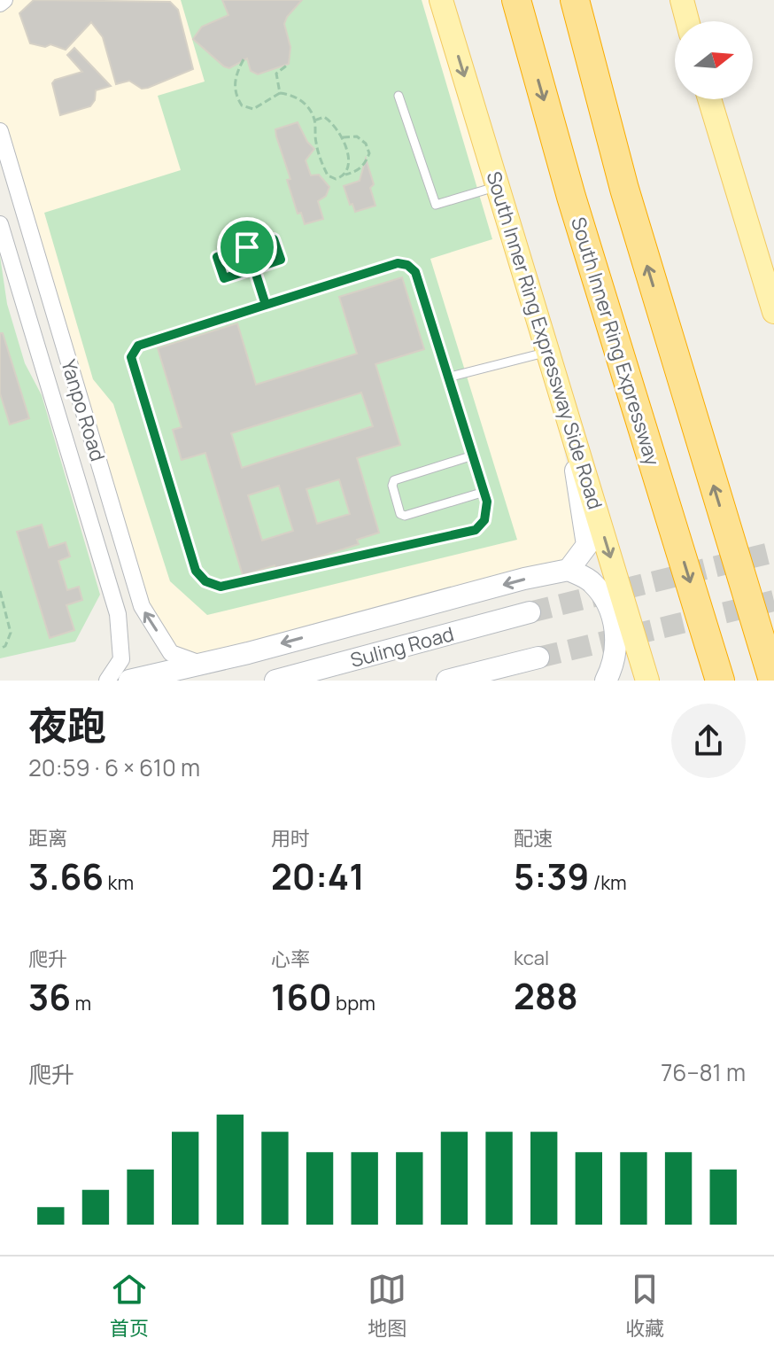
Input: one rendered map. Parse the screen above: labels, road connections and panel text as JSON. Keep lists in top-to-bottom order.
{
  "streets": {
    "highway": ["South Inner Ring Expressway"],
    "main road": ["South Inner Ring Expressway Side Road", "Suling Road"],
    "street": ["Yanpo Road"]
  },
  "north": "right",
  "page": {
    "heading": ["夜跑", "20:59 · 6 × 610 m"],
    "stats": [
      ["距离", "3.66 km"],
      ["用时", "20:41"],
      ["配速", "5:39 /km"],
      ["爬升", "36 m"],
      ["心率", "160 bpm"],
      ["kcal", "288"]
    ],
    "chart": ["爬升", "76–81 m"],
    "tabs": ["首页", "地图", "收藏"]
  }
}
